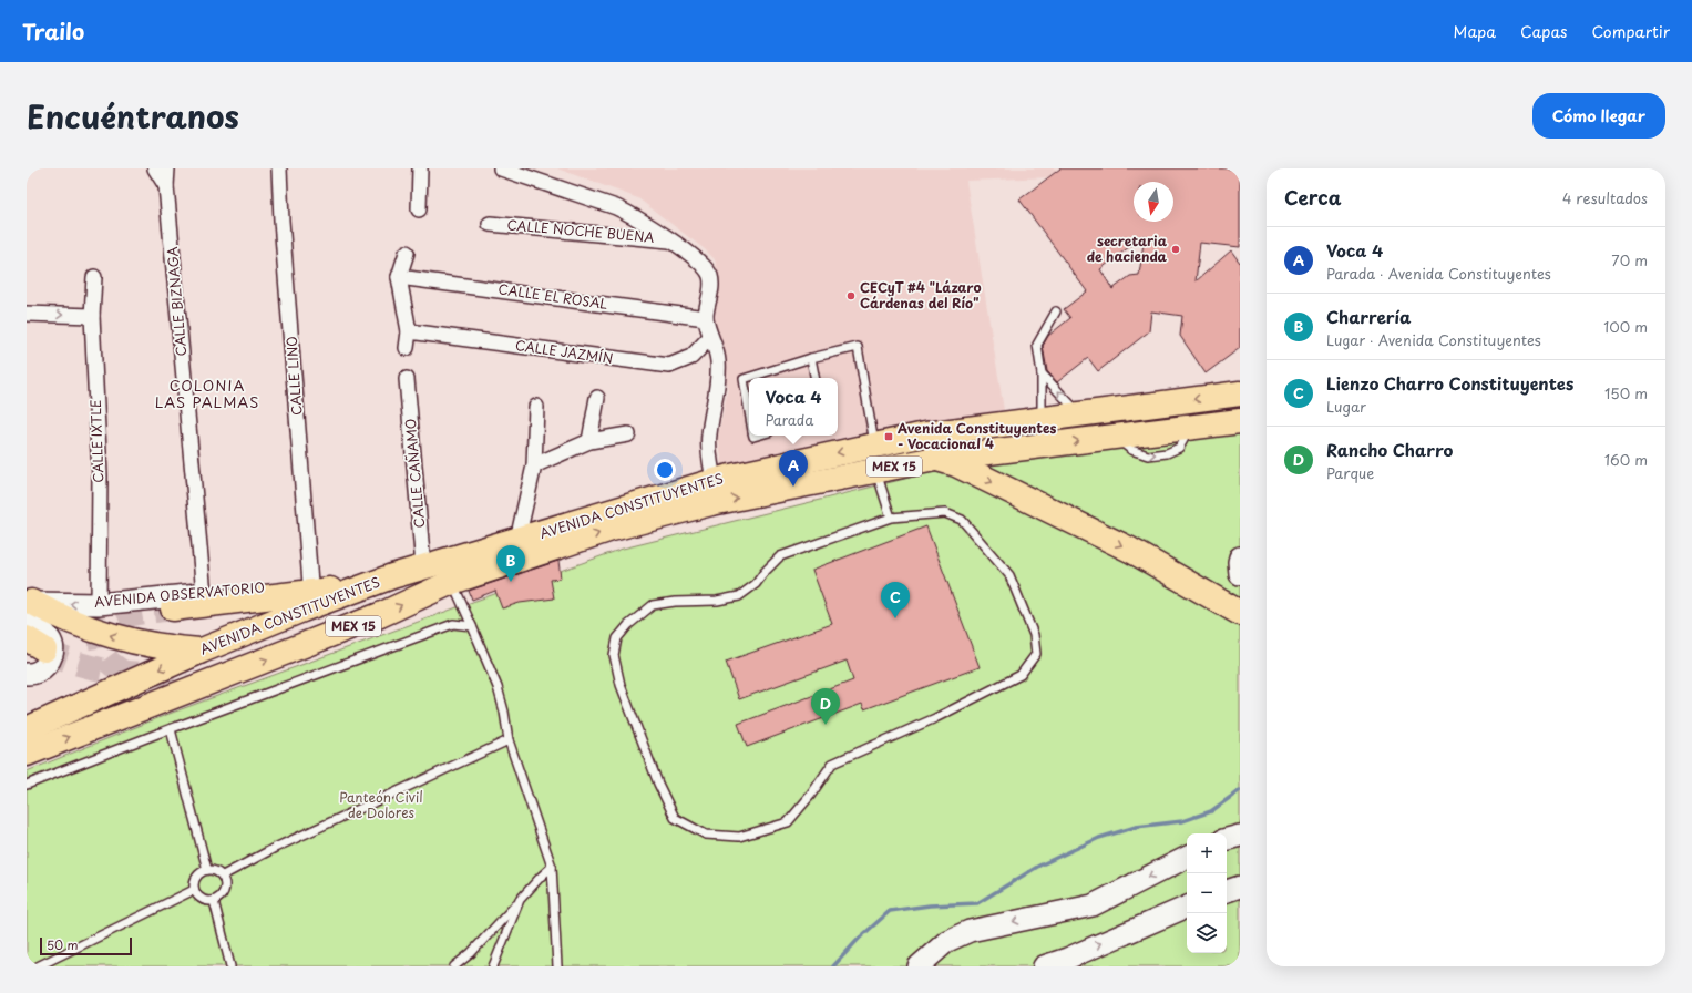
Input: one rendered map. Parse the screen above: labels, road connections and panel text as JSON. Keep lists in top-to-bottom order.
{
  "streets": {
    "highway": ["MEX 15", "AVENIDA CONSTITUYENTES"],
    "street": [
      "CALLE NOCHE BUENA",
      "CALLE EL ROSAL",
      "CALLE BIZNAGA",
      "CALLE JAZMÍN",
      "CALLE LINO",
      "CALLE IXTLE",
      "CALLE CAÑAMO",
      "AVENIDA OBSERVATORIO"
    ]
  },
  "crossings": [
    ["CALLE BIZNAGA", "AVENIDA OBSERVATORIO"],
    ["CALLE LINO", "AVENIDA OBSERVATORIO"],
    ["CALLE IXTLE", "AVENIDA OBSERVATORIO"],
    ["CALLE CAÑAMO", "AVENIDA CONSTITUYENTES"]
  ],
  "districts": ["COLONIA LAS PALMAS"],
  "parks": ["Panteón Civil de Dolores"],
  "places": {
    "other": ["secretaria de hacienda", "CECyT #4 \"Lázaro Cárdenas del Río\""],
    "transit": ["Avenida Constituyentes - Vocacional 4"]
  },
  "scale_bar": "50 m",
  "north": "bottom",
  "page": {
    "header": "Trailo",
    "nav": ["Mapa", "Capas", "Compartir"],
    "title": "Encuéntranos",
    "buttons": "Cómo llegar",
    "heading": ["Cerca", "4 resultados"],
    "list": [
      {
        "mark": "A",
        "name": "Voca 4",
        "note": "Parada · Avenida Constituyentes",
        "value": "70 m"
      },
      {
        "mark": "B",
        "name": "Charrería",
        "note": "Lugar · Avenida Constituyentes",
        "value": "100 m"
      },
      {
        "mark": "C",
        "name": "Lienzo Charro Constituyentes",
        "note": "Lugar",
        "value": "150 m"
      },
      {
        "mark": "D",
        "name": "Rancho Charro",
        "note": "Parque",
        "value": "160 m"
      }
    ],
    "popup": ["Voca 4", "Parada"],
    "pins": [
      "A",
      "B",
      "C",
      "D"
    ],
    "map_buttons": ["+", "−"],
    "scale": "50 m"
  }
}
